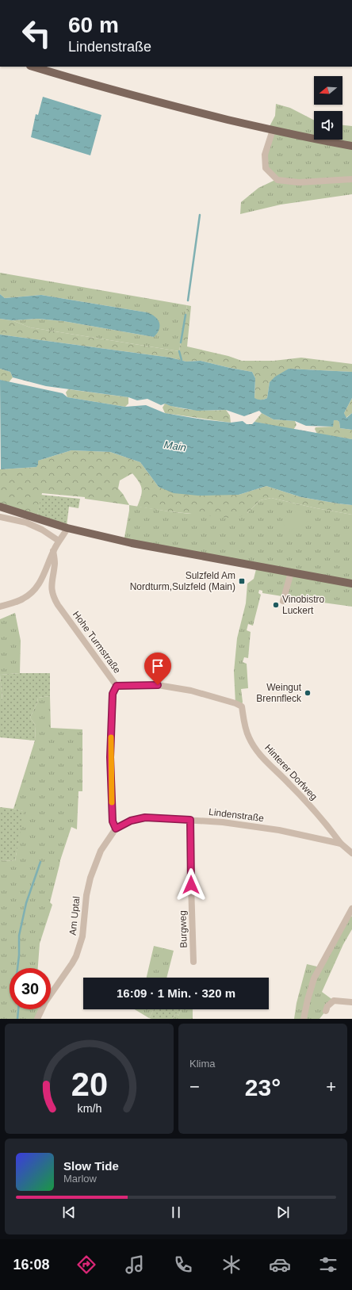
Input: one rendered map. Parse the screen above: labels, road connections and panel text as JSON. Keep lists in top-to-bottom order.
{
  "streets": {
    "street": [
      "Hohe Turmstraße",
      "Hinterer Dorfweg",
      "Lindenstraße",
      "Am Uptal",
      "Burgweg"
    ]
  },
  "crossings": [
    ["Hohe Turmstraße", "Hinterer Dorfweg"],
    ["Hinterer Dorfweg", "Lindenstraße"],
    ["Lindenstraße", "Am Uptal"],
    ["Lindenstraße", "Burgweg"]
  ],
  "water": ["Main"],
  "places": {
    "transit": ["Sulzfeld Am Nordturm,Sulzfeld (Main)"],
    "other": ["Vinobistro Luckert", "Weingut Brennfleck"]
  },
  "north": "left",
  "page": {
    "turn": ["60 m", "Lindenstraße"],
    "limit": "30",
    "trip": "16:09 · 1 Min. · 320 m",
    "tile": "Klima",
    "heat": ["−", "23°", "+"],
    "song": ["Slow Tide", "Marlow"],
    "tabs": "16:08",
    "gauge": ["20", "km/h"]
  }
}
